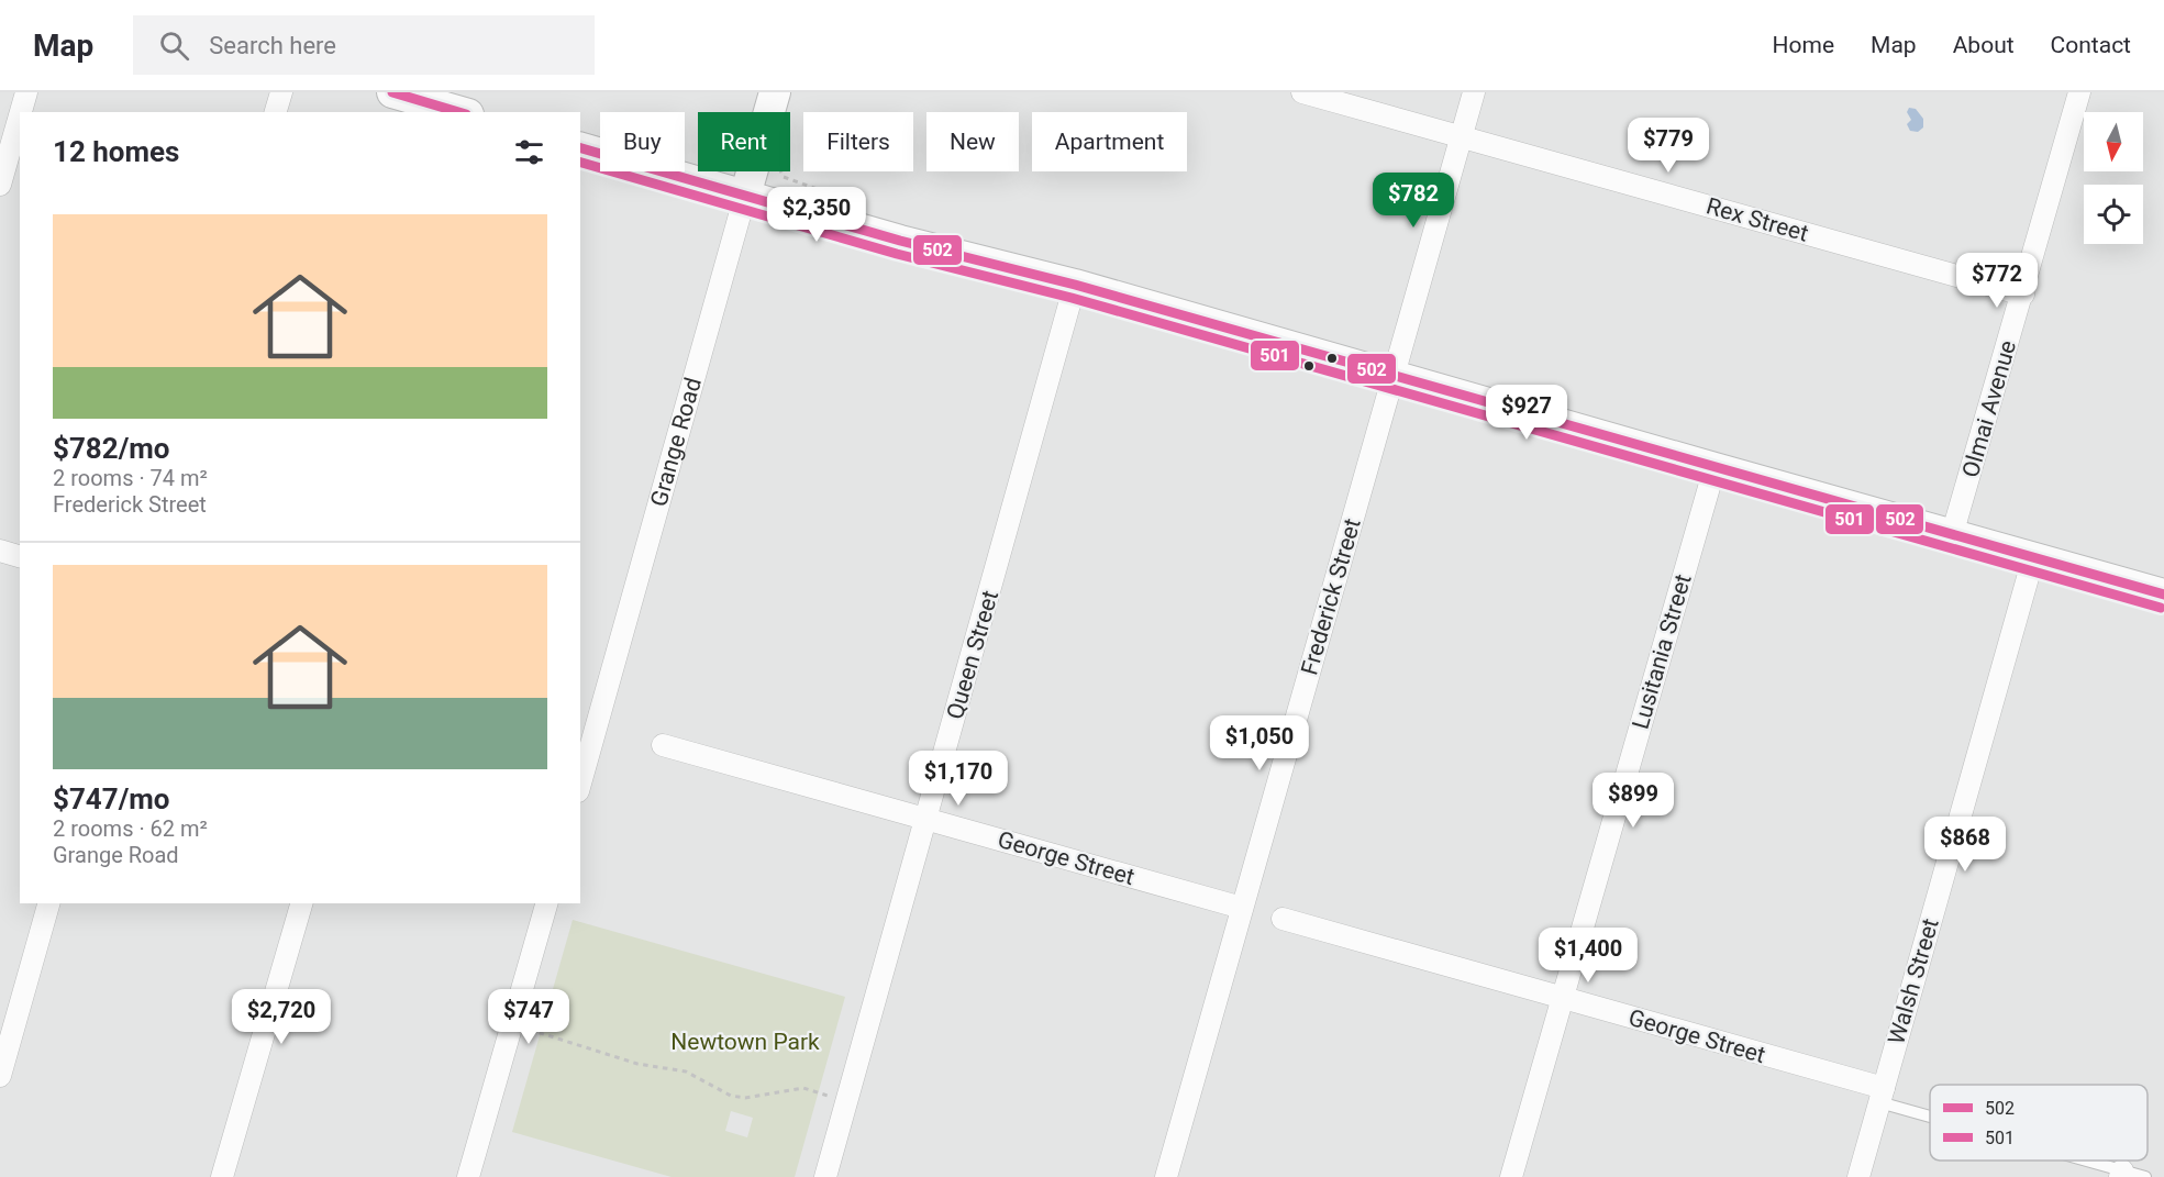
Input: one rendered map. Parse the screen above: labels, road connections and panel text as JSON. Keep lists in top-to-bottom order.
{
  "streets": {
    "main road": ["Grange Road"],
    "street": [
      "Rex Street",
      "Olmai Avenue",
      "Frederick Street",
      "Lusitania Street",
      "Queen Street",
      "George Street",
      "Walsh Street"
    ]
  },
  "crossings": [
    ["Rex Street", "Olmai Avenue"],
    ["Rex Street", "Frederick Street"],
    ["Frederick Street", "George Street"],
    ["Lusitania Street", "George Street"],
    ["Queen Street", "George Street"],
    ["George Street", "Walsh Street"]
  ],
  "parks": ["Newtown Park"],
  "lines": ["transit line 502", "transit line 501"],
  "legend": ["502", "501"],
  "north": "bottom",
  "page": {
    "header": "Map",
    "search": "Search here",
    "nav": [
      "Home",
      "Map",
      "About",
      "Contact"
    ],
    "chip": [
      "Buy",
      "Rent",
      "Filters",
      "New",
      "Apartment"
    ],
    "heading": "12 homes",
    "price": [
      "$779",
      "$782",
      "$2,350",
      "$772",
      "$927",
      "$1,050",
      "$1,170",
      "$899",
      "$868",
      "$1,400",
      "$2,720",
      "$747"
    ],
    "list": [
      {
        "name": "$782/mo",
        "note": "2 rooms · 74 m² · Frederick Street"
      },
      {
        "name": "$747/mo",
        "note": "2 rooms · 62 m² · Grange Road"
      }
    ]
  }
}
